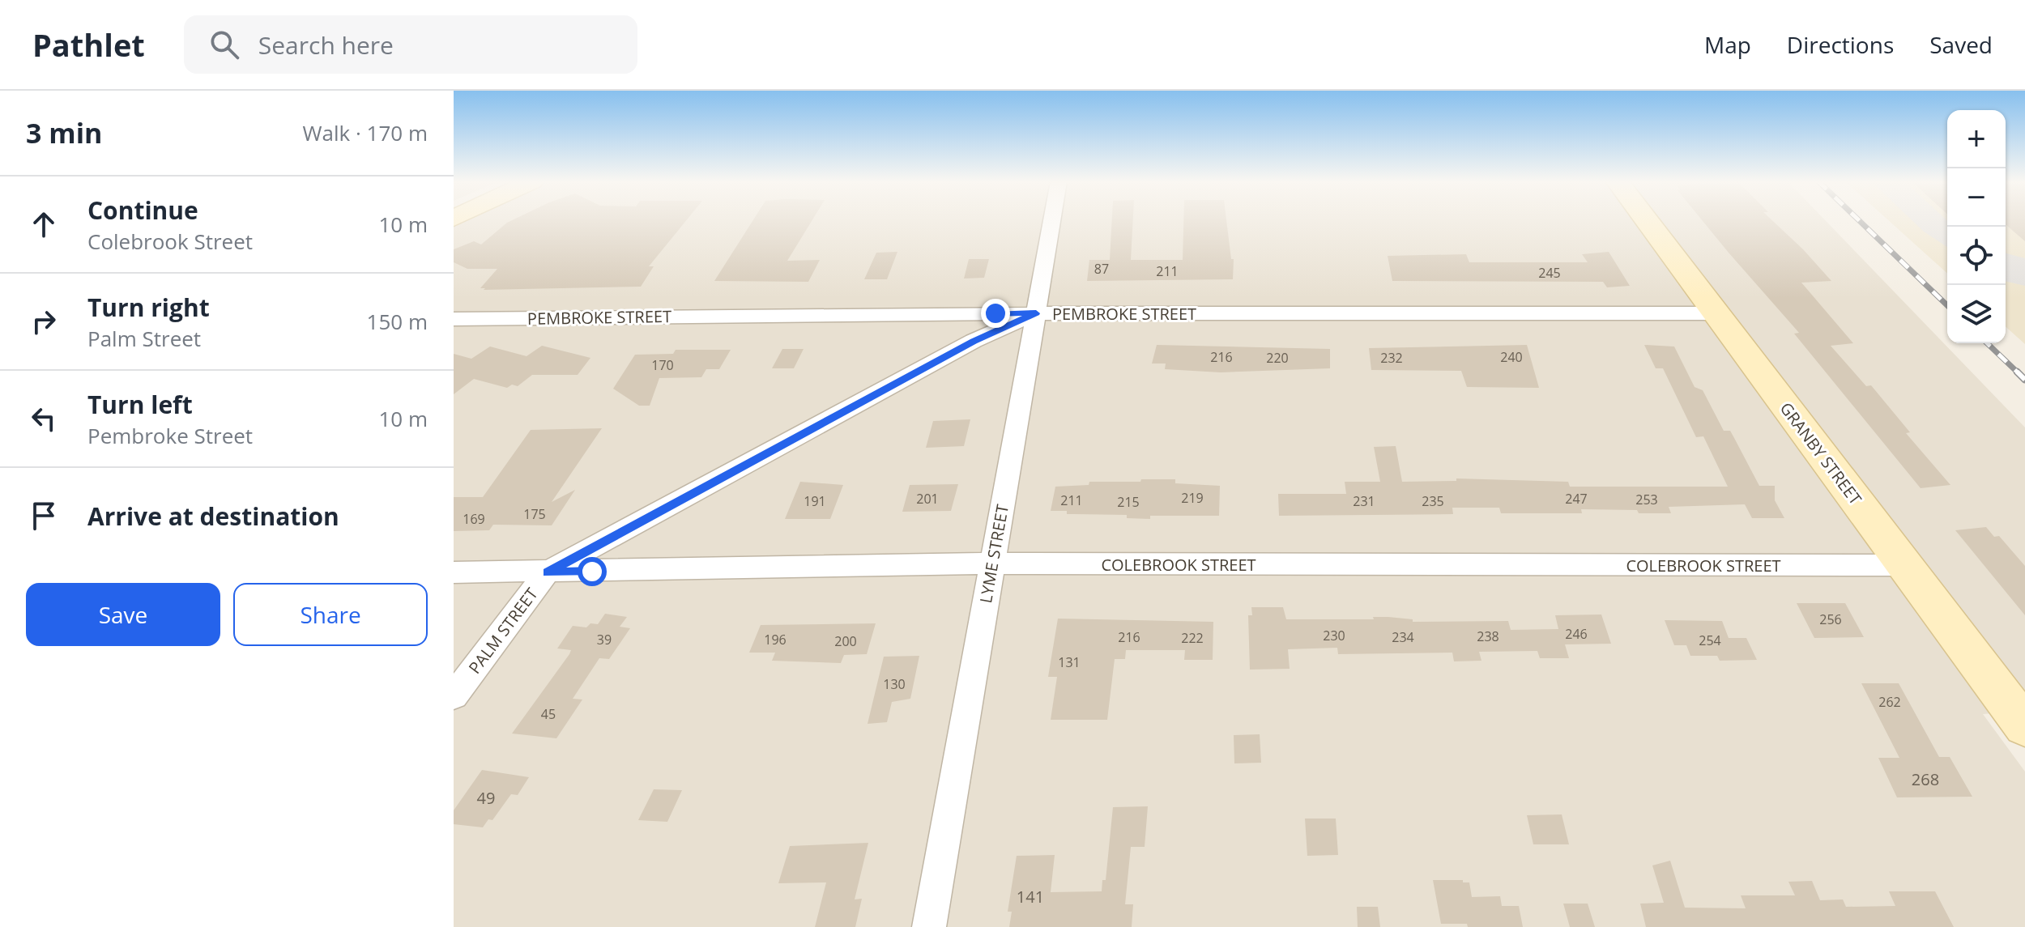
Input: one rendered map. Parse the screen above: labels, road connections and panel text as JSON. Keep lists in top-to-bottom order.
{
  "streets": {
    "main road": ["GRANBY STREET"],
    "street": [
      "PEMBROKE STREET",
      "LYME STREET",
      "COLEBROOK STREET",
      "PALM STREET"
    ]
  },
  "crossings": [
    ["PEMBROKE STREET", "GRANBY STREET"],
    ["PEMBROKE STREET", "LYME STREET"],
    ["PEMBROKE STREET", "PALM STREET"],
    ["GRANBY STREET", "COLEBROOK STREET"],
    ["LYME STREET", "COLEBROOK STREET"],
    ["LYME STREET", "PALM STREET"],
    ["COLEBROOK STREET", "PALM STREET"]
  ],
  "house_numbers": [
    "87",
    "211",
    "245",
    "216",
    "240",
    "220",
    "232",
    "170",
    "219",
    "201",
    "247",
    "253",
    "211",
    "191",
    "231",
    "235",
    "215",
    "175",
    "169",
    "256",
    "246",
    "230",
    "238",
    "216",
    "234",
    "222",
    "39",
    "196",
    "254",
    "200",
    "131",
    "130",
    "262",
    "45",
    "268",
    "49",
    "141"
  ],
  "page": {
    "header": "Pathlet",
    "search": "Search here",
    "nav": ["Map", "Directions", "Saved"],
    "heading": ["3 min", "Walk · 170 m"],
    "map_buttons": ["+", "−"],
    "list": [
      ["Continue", "Colebrook Street", "10 m"],
      ["Turn right", "Palm Street", "150 m"],
      ["Turn left", "Pembroke Street", "10 m"],
      "Arrive at destination"
    ],
    "buttons": ["Save", "Share"]
  }
}
